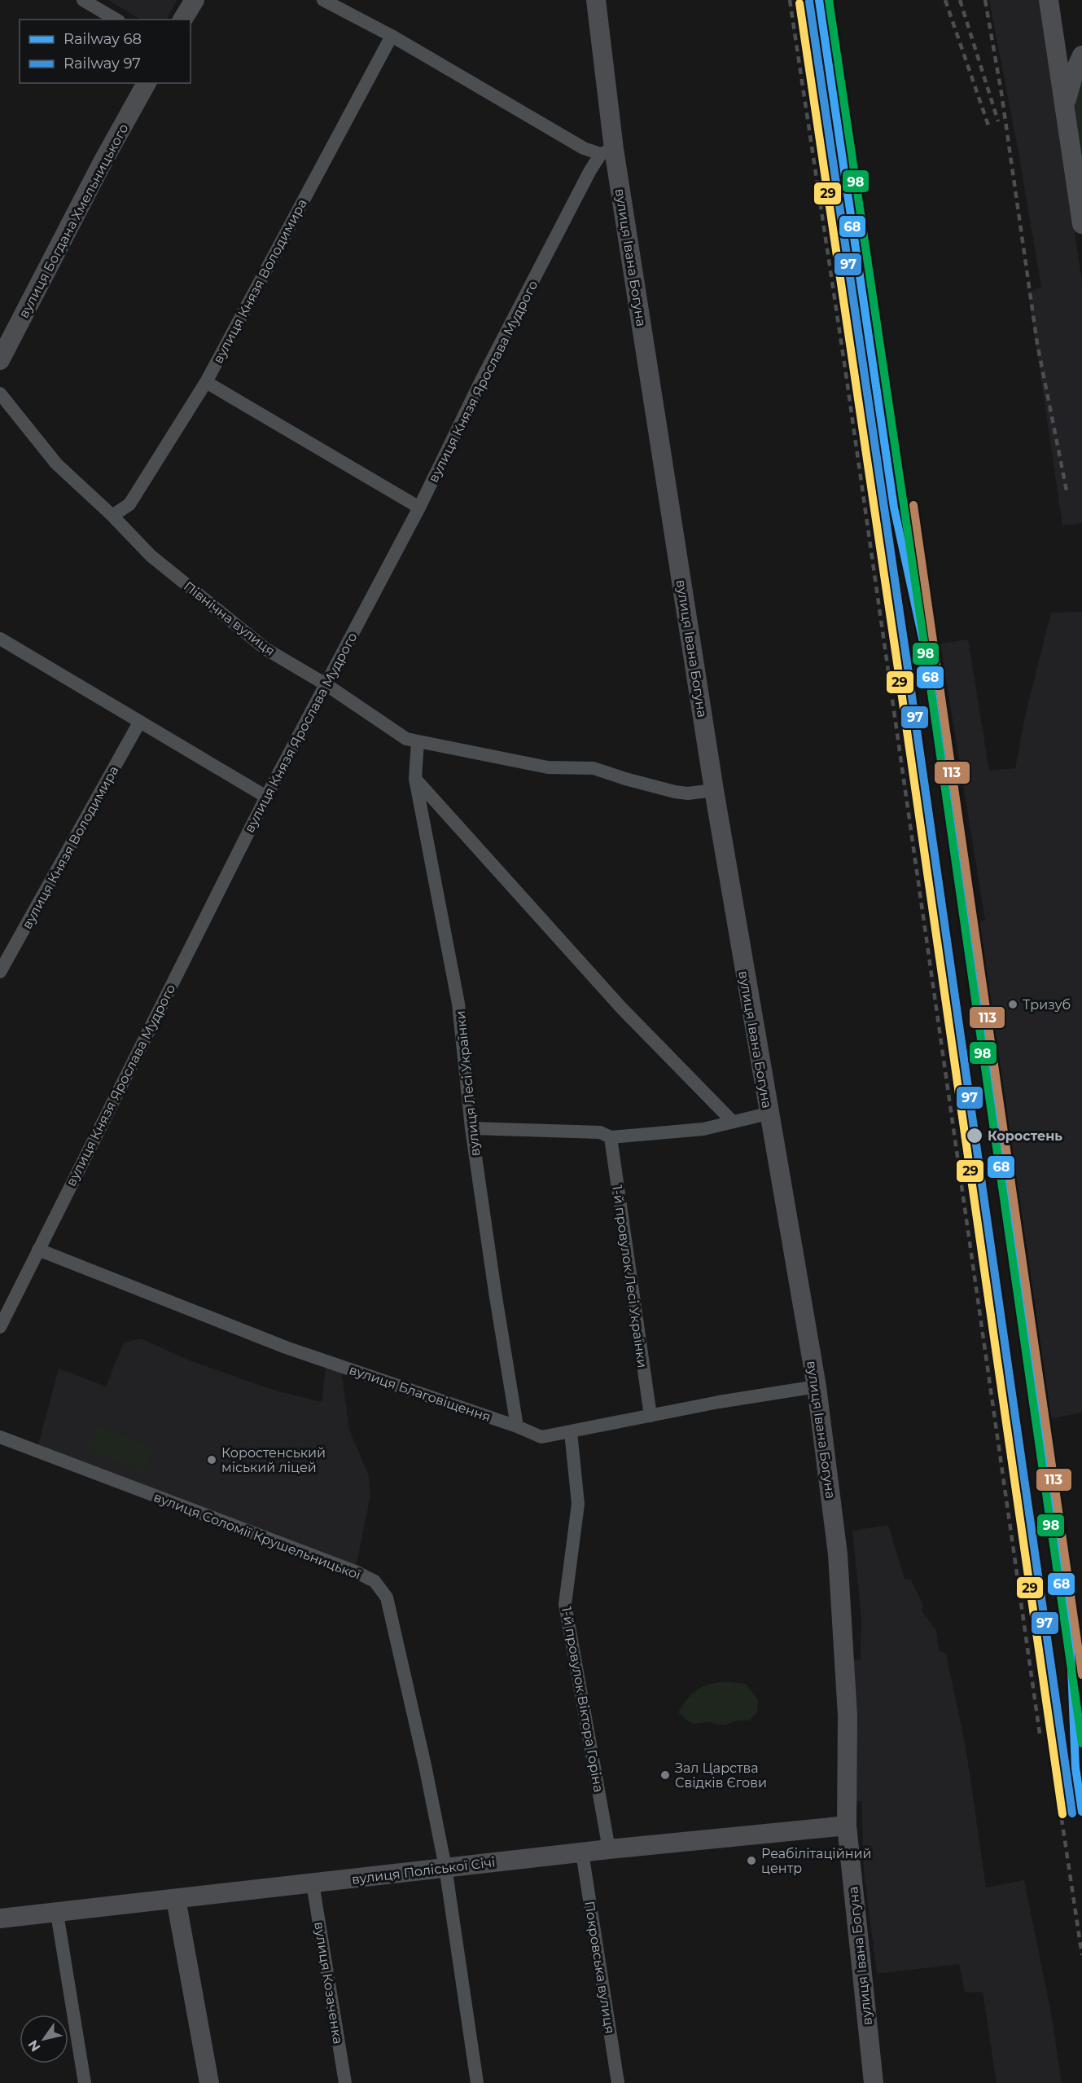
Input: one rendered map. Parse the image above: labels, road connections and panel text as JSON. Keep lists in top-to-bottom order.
{
  "streets": {
    "street": [
      "вулиця Богдана Хмельницького",
      "вулиця Івана Богуна",
      "вулиця Князя Володимира",
      "вулиця Князя Ярослава Мудрого",
      "Північна вулиця",
      "вулиця Лесі Українки",
      "1-й провулок Лесі Українки",
      "вулиця Благовіщення",
      "вулиця Соломії Крушельницької",
      "1-й провулок Віктора Горіна",
      "вулиця Поліської Січі",
      "Покровська вулиця",
      "вулиця Козаченка"
    ]
  },
  "crossings": [
    ["вулиця Івана Богуна", "вулиця Князя Ярослава Мудрого"],
    ["вулиця Івана Богуна", "Північна вулиця"],
    ["вулиця Івана Богуна", "вулиця Благовіщення"],
    ["вулиця Івана Богуна", "вулиця Поліської Січі"],
    ["вулиця Князя Володимира", "Північна вулиця"],
    ["вулиця Князя Ярослава Мудрого", "Північна вулиця"],
    ["вулиця Князя Ярослава Мудрого", "вулиця Благовіщення"],
    ["Північна вулиця", "вулиця Лесі Українки"],
    ["вулиця Лесі Українки", "вулиця Благовіщення"],
    ["1-й провулок Лесі Українки", "вулиця Благовіщення"],
    ["вулиця Благовіщення", "1-й провулок Віктора Горіна"],
    ["вулиця Соломії Крушельницької", "вулиця Поліської Січі"],
    ["1-й провулок Віктора Горіна", "вулиця Поліської Січі"],
    ["вулиця Поліської Січі", "Покровська вулиця"],
    ["вулиця Поліської Січі", "вулиця Козаченка"]
  ],
  "places": [
    "Тризуб",
    "Коростень",
    "Коростенський міський ліцей",
    "Зал Царства Свідків Єгови",
    "Реабілітаційний центр"
  ],
  "lines": [
    "rail line 68",
    "transit line 98",
    "rail line 97",
    "transit line 29",
    "transit line 113"
  ],
  "legend": ["Railway 68", "Railway 97"],
  "north": "bottom left"
}
